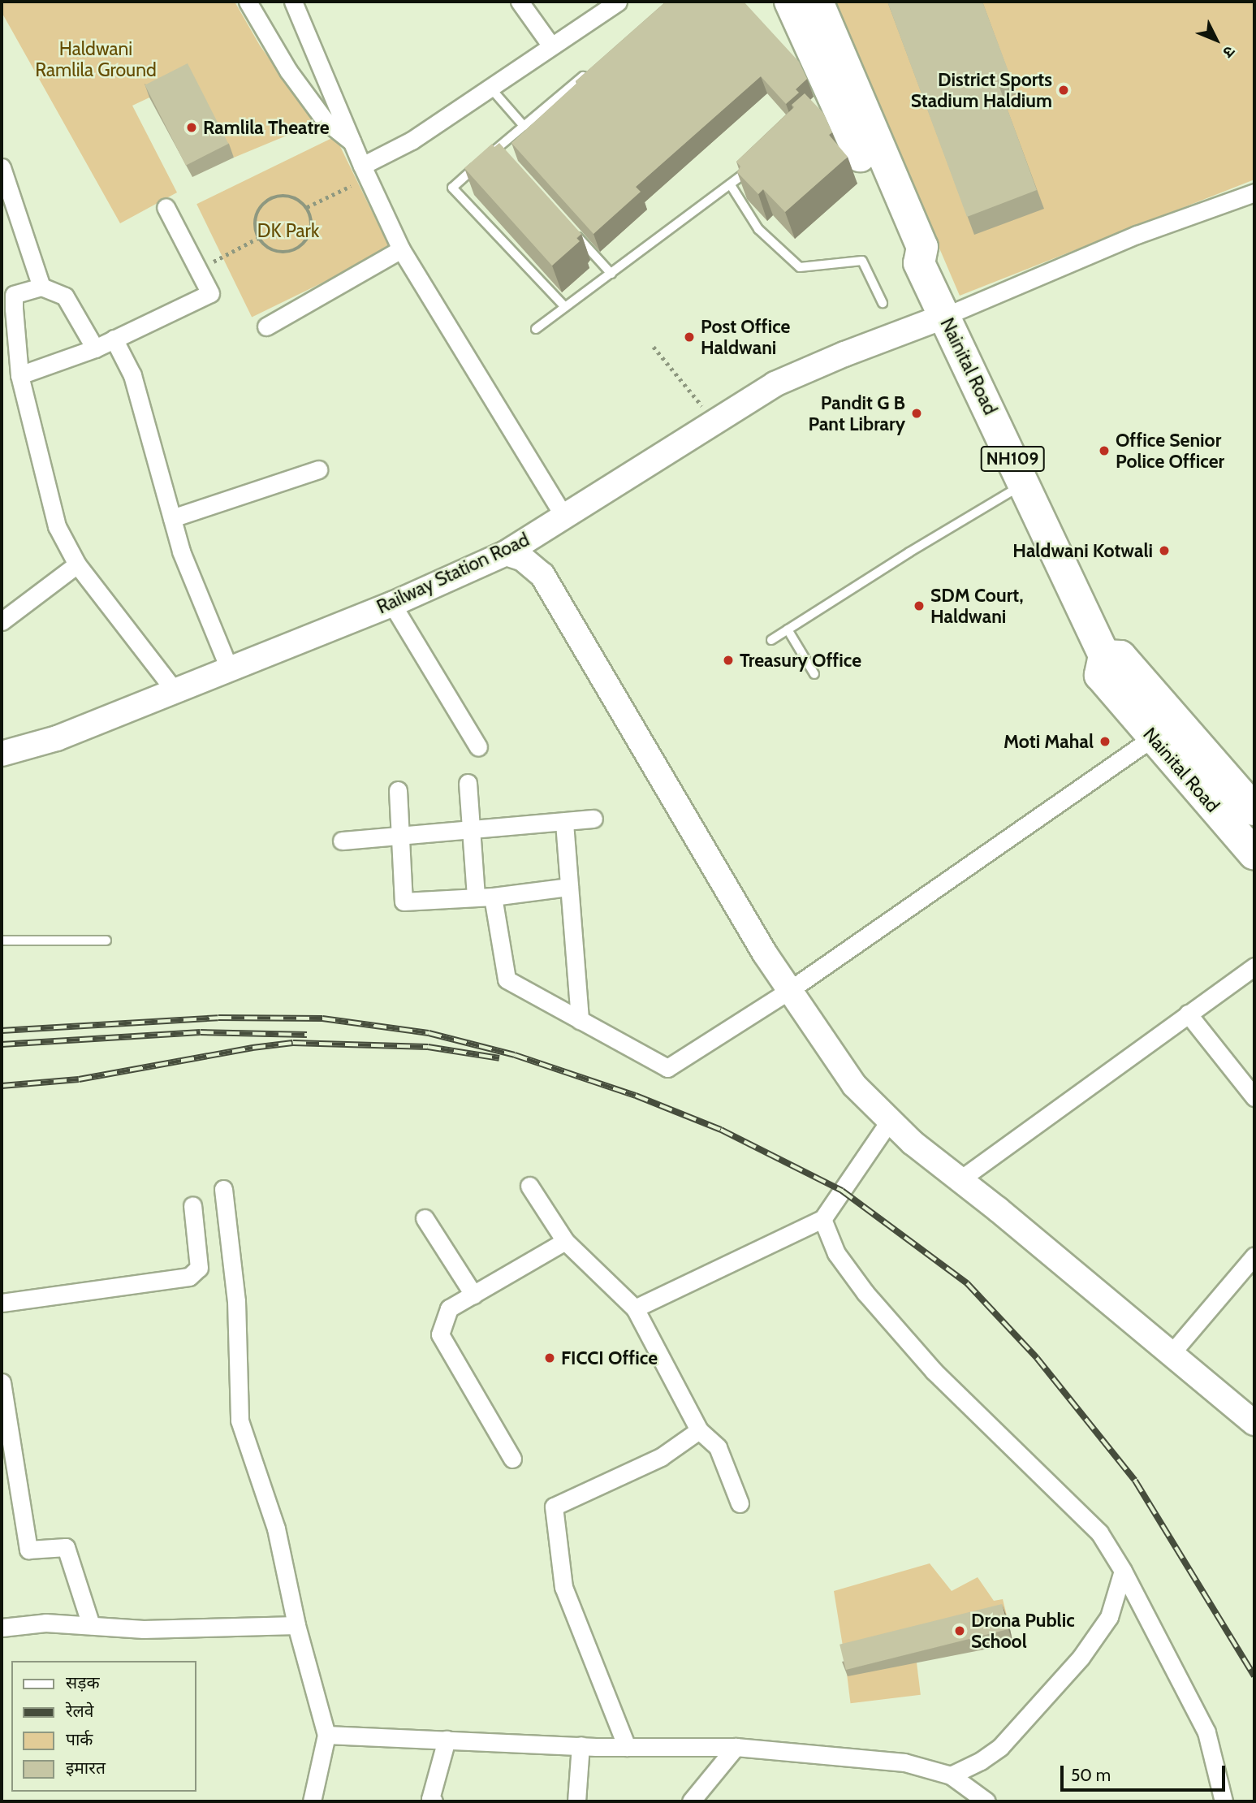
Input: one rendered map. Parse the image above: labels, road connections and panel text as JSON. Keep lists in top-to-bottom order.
{
  "streets": {
    "highway": ["Nainital Road", "NH109"],
    "street": ["Railway Station Road"]
  },
  "crossings": [
    ["Nainital Road", "Railway Station Road"]
  ],
  "parks": ["Haldwani Ramlila Ground", "DK Park"],
  "places": [
    "District Sports Stadium Haldium",
    "Ramlila Theatre",
    "Post Office Haldwani",
    "Pandit G B Pant Library",
    "Office Senior Police Officer",
    "Haldwani Kotwali",
    "SDM Court, Haldwani",
    "Treasury Office",
    "Moti Mahal",
    "FICCI Office",
    "Drona Public School"
  ],
  "legend": [
    "सड़क",
    "रेलवे",
    "पार्क",
    "इमारत"
  ],
  "scale_bar": "50 m",
  "north": "bottom right"
}
